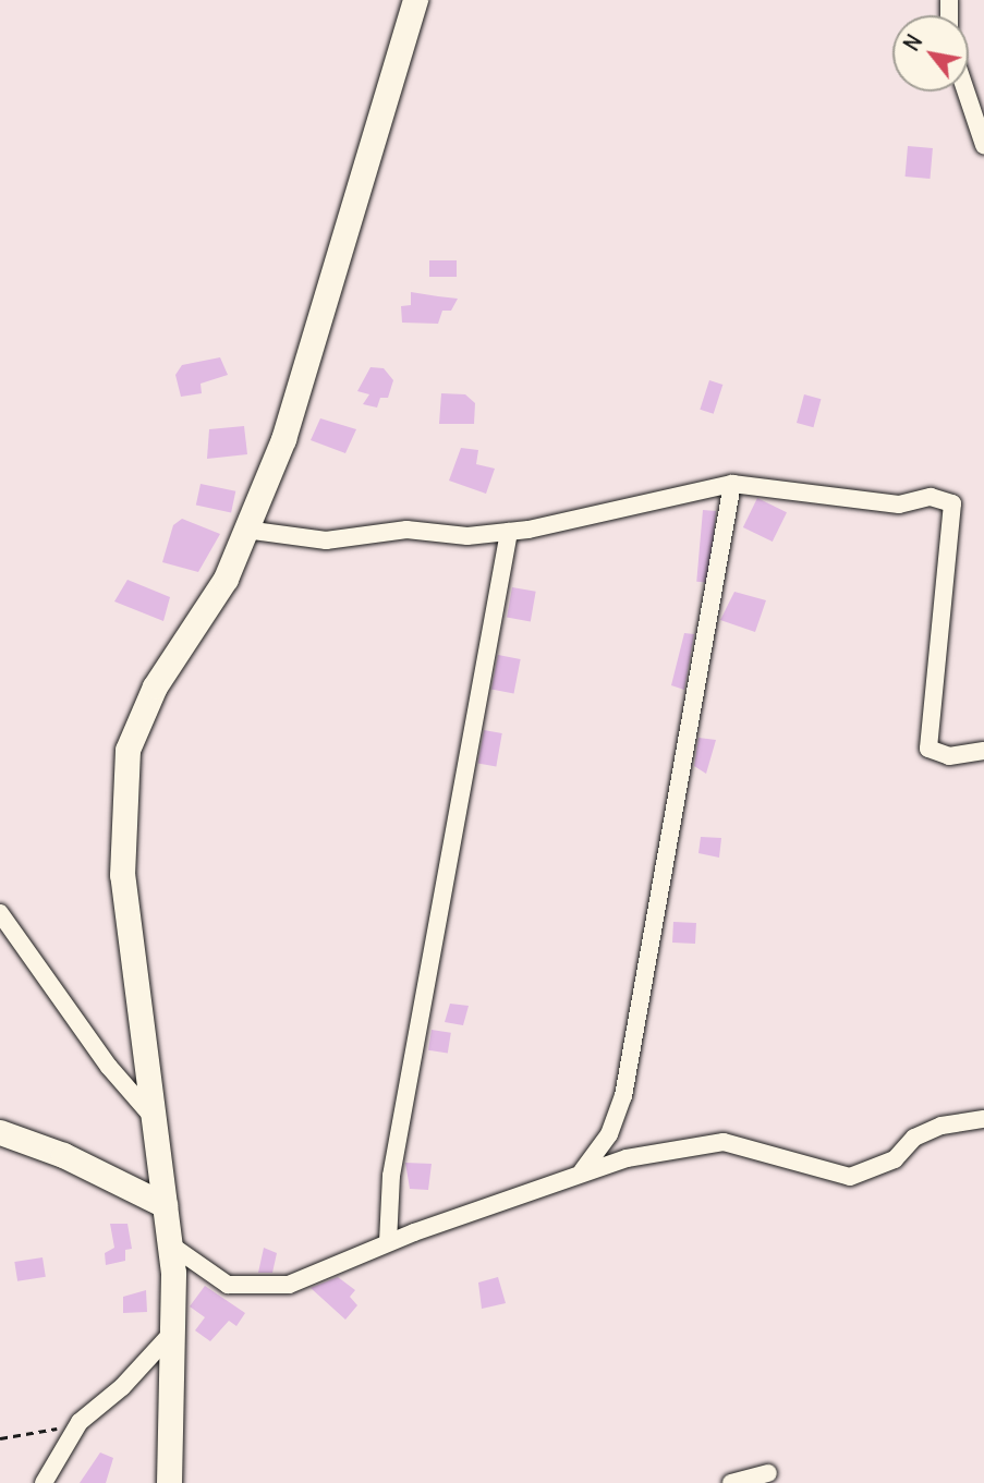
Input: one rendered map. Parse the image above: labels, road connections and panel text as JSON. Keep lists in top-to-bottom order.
{
  "north": "top left"
}
